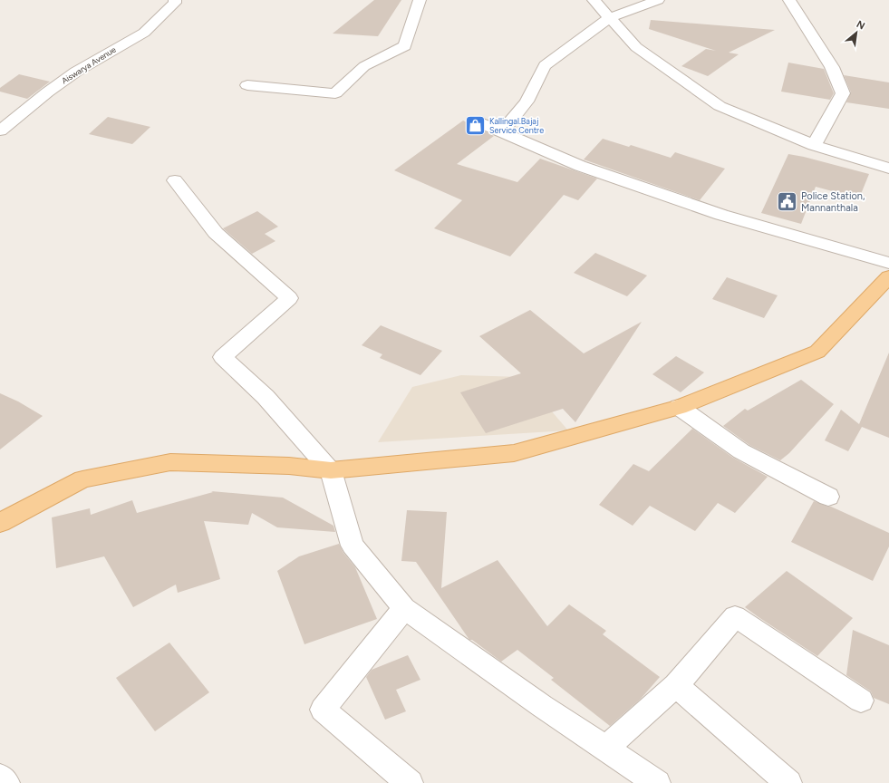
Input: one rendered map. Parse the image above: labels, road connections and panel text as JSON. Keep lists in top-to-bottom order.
{
  "streets": {
    "street": ["Aiswarya Avenue"]
  },
  "places": {
    "shop": ["Kallingal.Bajaj Service Centre"],
    "public building": ["Police Station, Mannanthala"]
  },
  "north": "top right"
}
